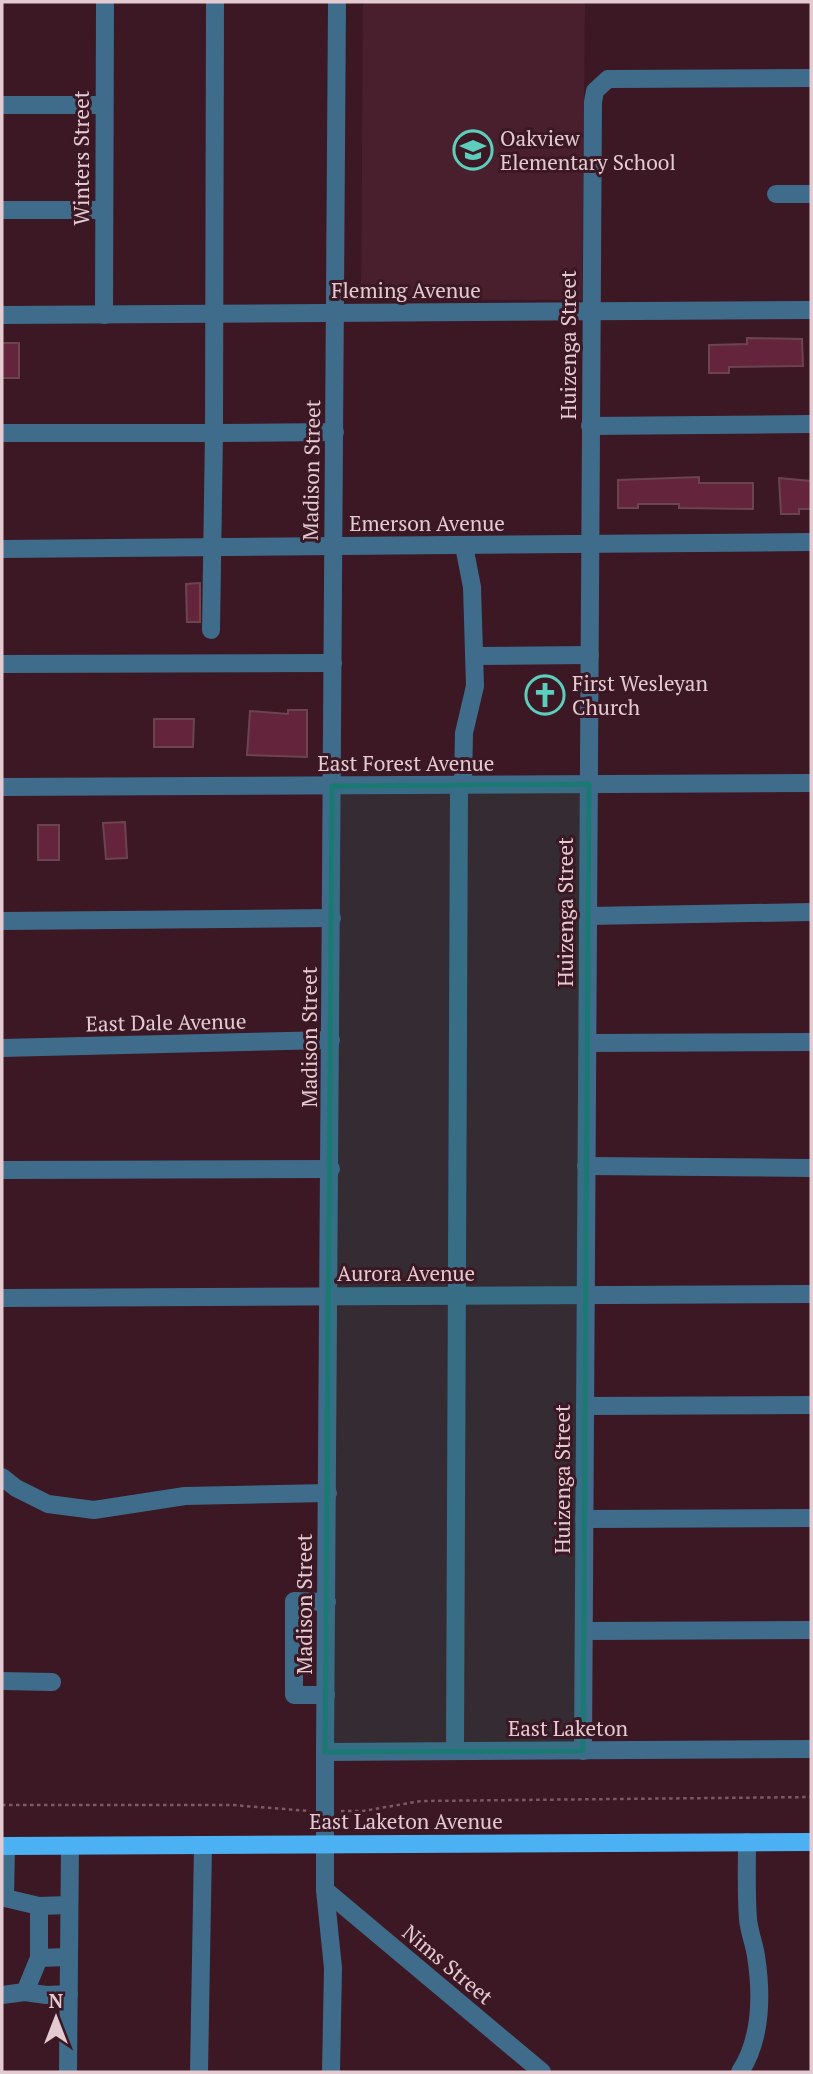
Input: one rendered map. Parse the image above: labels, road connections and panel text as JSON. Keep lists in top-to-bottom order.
{
  "streets": {
    "main road": ["East Laketon Avenue"],
    "street": [
      "Winters Street",
      "Fleming Avenue",
      "Huizenga Street",
      "Madison Street",
      "Emerson Avenue",
      "East Forest Avenue",
      "East Dale Avenue",
      "Aurora Avenue",
      "East Laketon",
      "Nims Street"
    ]
  },
  "crossings": [
    ["Winters Street", "Fleming Avenue"],
    ["Fleming Avenue", "Huizenga Street"],
    ["Fleming Avenue", "Madison Street"],
    ["Huizenga Street", "Emerson Avenue"],
    ["Huizenga Street", "East Forest Avenue"],
    ["Huizenga Street", "Aurora Avenue"],
    ["Huizenga Street", "East Laketon"],
    ["Madison Street", "Emerson Avenue"],
    ["Madison Street", "East Forest Avenue"],
    ["Madison Street", "East Dale Avenue"],
    ["Madison Street", "Aurora Avenue"],
    ["Madison Street", "East Laketon"],
    ["Madison Street", "East Laketon Avenue"],
    ["Madison Street", "Nims Street"]
  ],
  "places": {
    "school or university": ["Oakview Elementary School"],
    "church": ["First Wesleyan Church"]
  },
  "north": "top"
}
